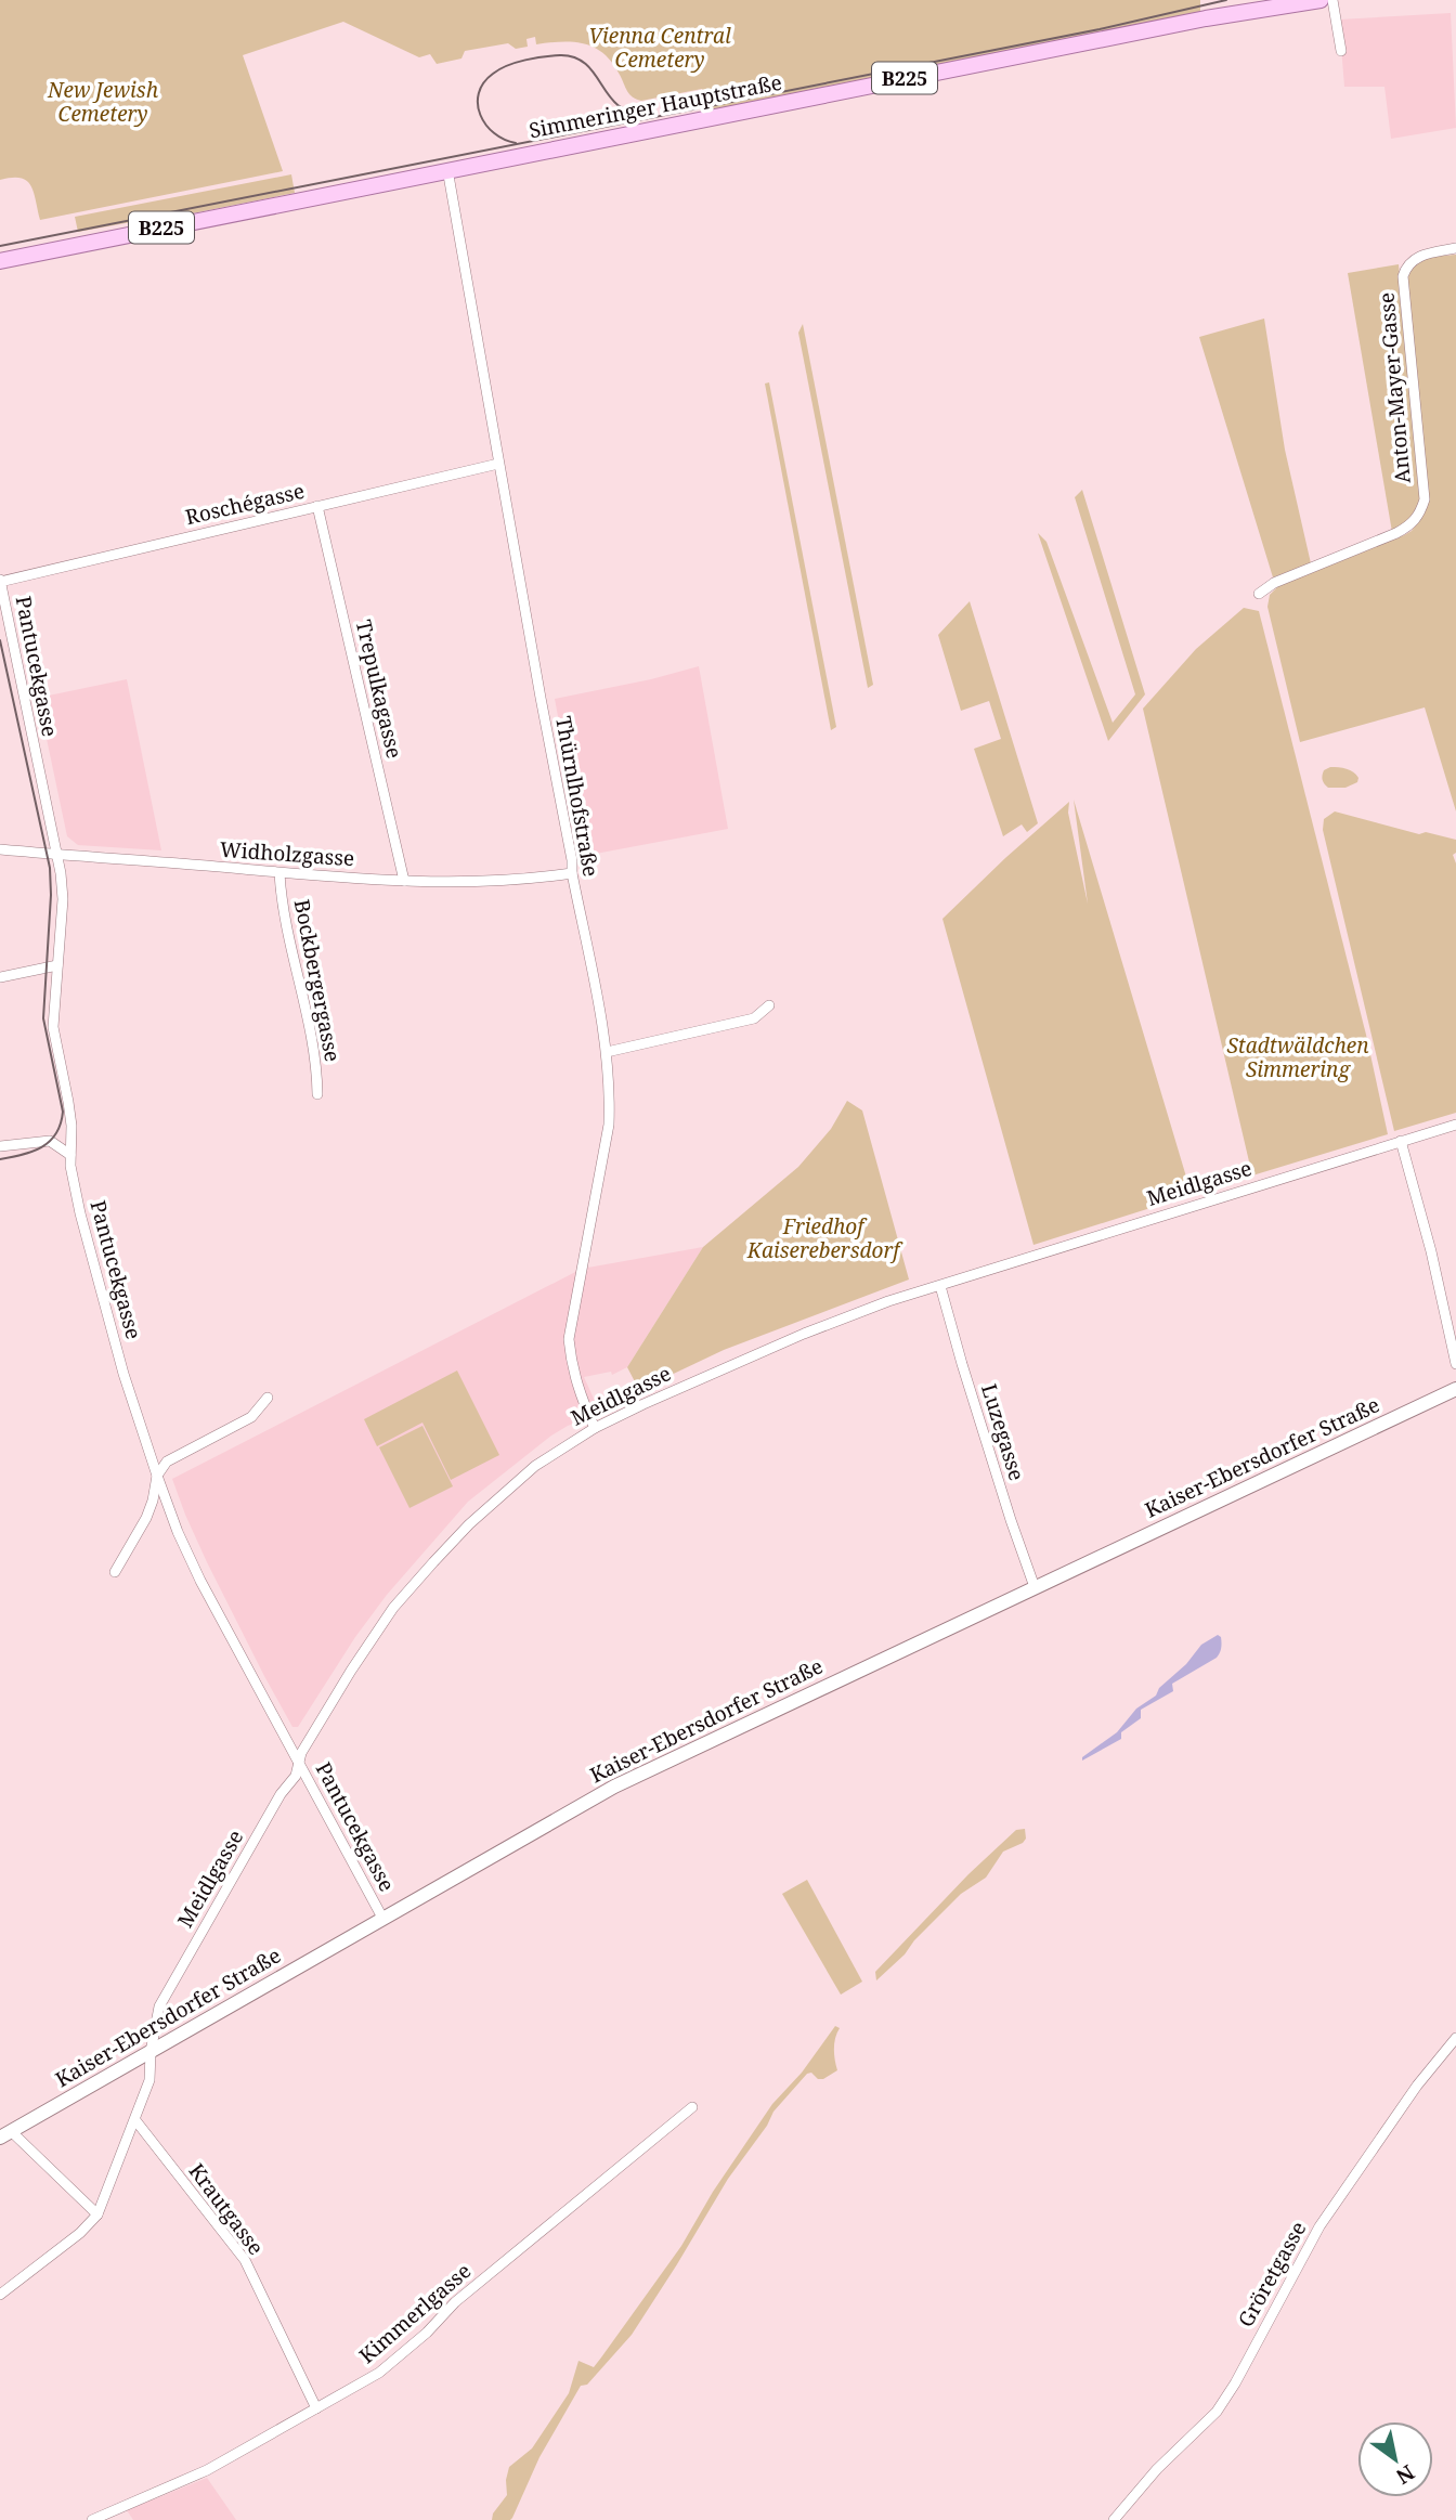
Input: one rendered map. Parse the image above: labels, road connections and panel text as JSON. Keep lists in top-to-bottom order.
{
  "streets": {
    "main road": ["B225", "Simmeringer Hauptstraße", "Kaiser-Ebersdorfer Straße"],
    "street": [
      "Anton-Mayer-Gasse",
      "Roschégasse",
      "Pantucekgasse",
      "Trepulkagasse",
      "Thürnlhofstraße",
      "Widholzgasse",
      "Bockbergergasse",
      "Meidlgasse",
      "Luzegasse",
      "Krautgasse",
      "Gröretgasse",
      "Kimmerlgasse"
    ]
  },
  "crossings": [
    ["Simmeringer Hauptstraße", "Thürnlhofstraße"],
    ["Roschégasse", "Pantucekgasse"],
    ["Roschégasse", "Trepulkagasse"],
    ["Roschégasse", "Thürnlhofstraße"],
    ["Pantucekgasse", "Widholzgasse"],
    ["Pantucekgasse", "Meidlgasse"],
    ["Pantucekgasse", "Kaiser-Ebersdorfer Straße"],
    ["Trepulkagasse", "Widholzgasse"],
    ["Thürnlhofstraße", "Widholzgasse"],
    ["Thürnlhofstraße", "Meidlgasse"],
    ["Widholzgasse", "Bockbergergasse"],
    ["Meidlgasse", "Luzegasse"],
    ["Meidlgasse", "Kaiser-Ebersdorfer Straße"],
    ["Meidlgasse", "Krautgasse"],
    ["Luzegasse", "Kaiser-Ebersdorfer Straße"],
    ["Krautgasse", "Kimmerlgasse"]
  ],
  "parks": [
    "Vienna Central Cemetery",
    "New Jewish Cemetery",
    "Stadtwäldchen Simmering",
    "Friedhof Kaiserebersdorf"
  ],
  "north": "bottom right"
}
